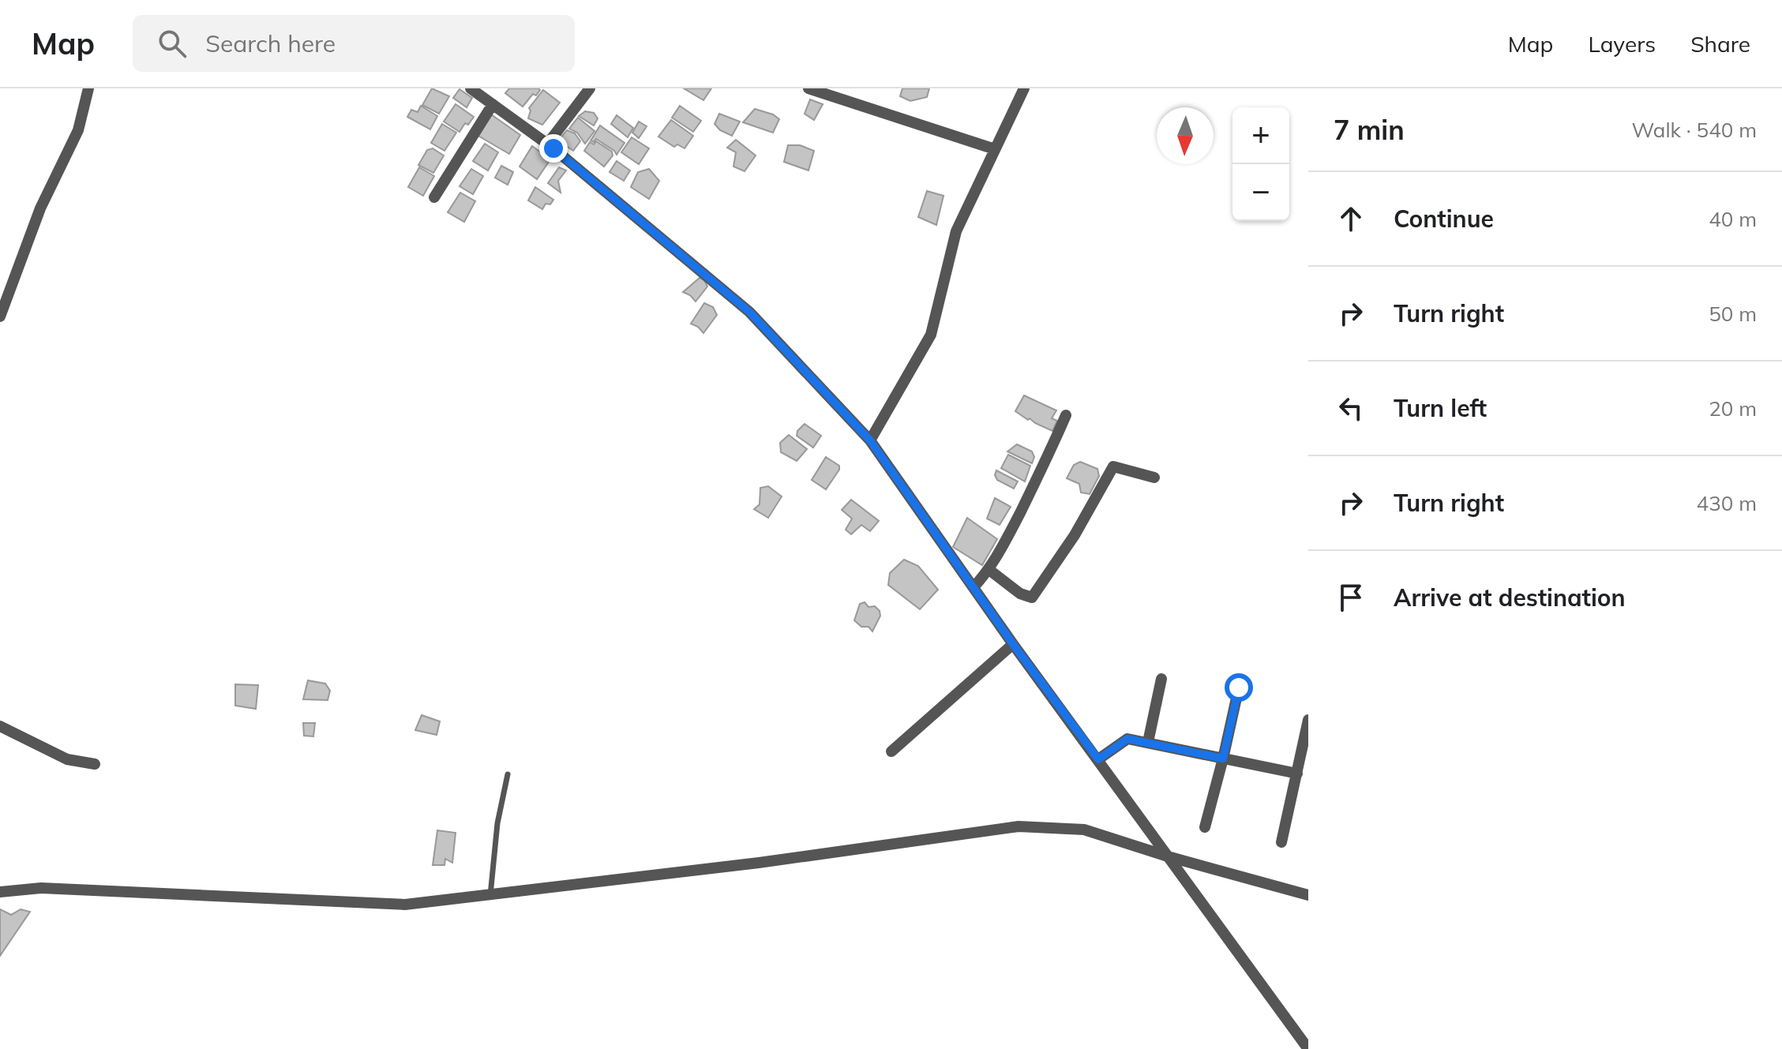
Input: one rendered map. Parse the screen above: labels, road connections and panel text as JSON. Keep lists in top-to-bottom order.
{
  "north": "bottom",
  "page": {
    "header": "Map",
    "search": "Search here",
    "nav": ["Map", "Layers", "Share"],
    "heading": ["7 min", "Walk · 540 m"],
    "map_buttons": ["+", "−"],
    "list": [
      ["Continue", "40 m"],
      ["Turn right", "50 m"],
      ["Turn left", "20 m"],
      ["Turn right", "430 m"],
      "Arrive at destination"
    ]
  }
}
